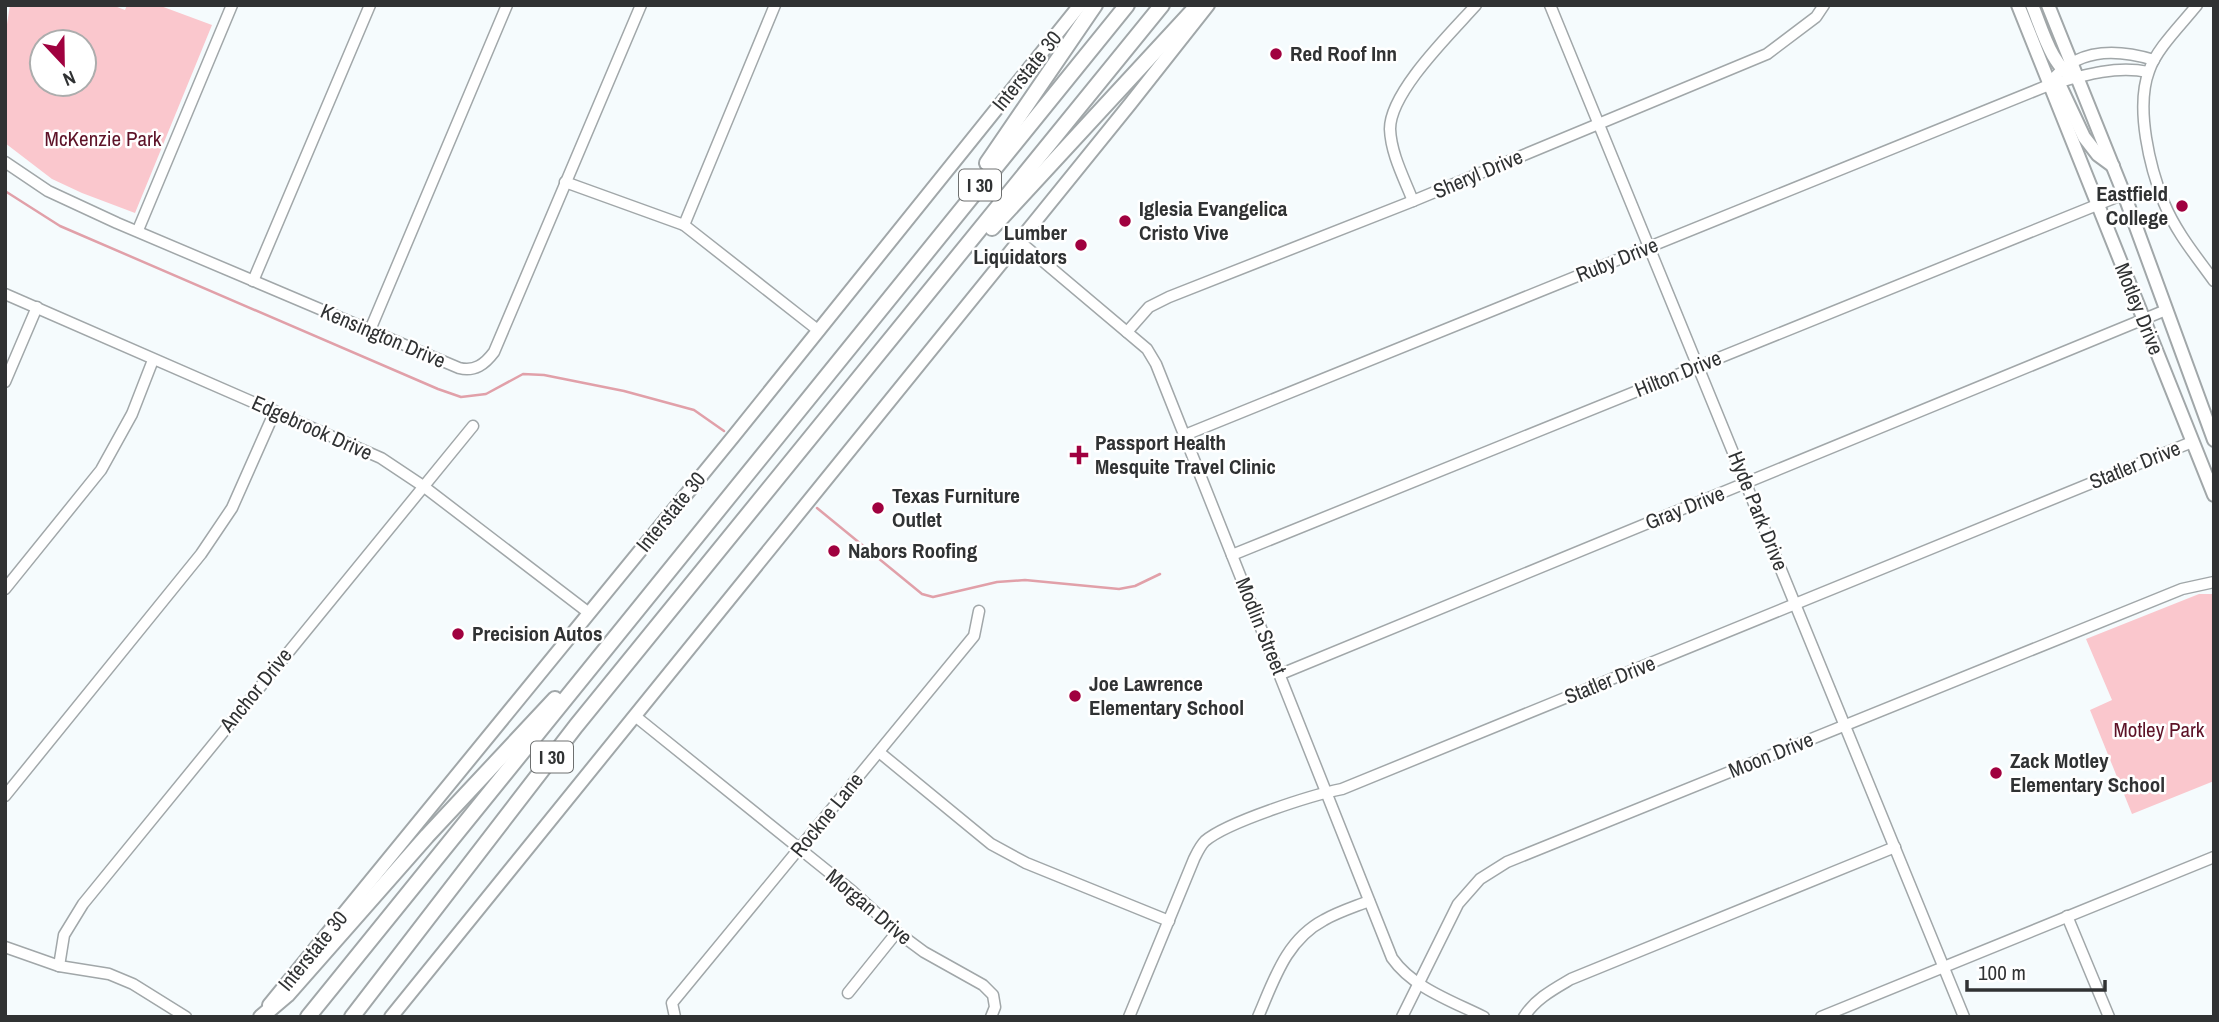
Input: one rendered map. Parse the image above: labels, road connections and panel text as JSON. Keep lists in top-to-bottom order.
{
  "streets": {
    "highway": ["I 30"],
    "main road": ["Interstate 30", "Motley Drive"],
    "street": [
      "Sheryl Drive",
      "Ruby Drive",
      "Kensington Drive",
      "Hilton Drive",
      "Edgebrook Drive",
      "Statler Drive",
      "Gray Drive",
      "Hyde Park Drive",
      "Modlin Street",
      "Anchor Drive",
      "Moon Drive",
      "Rockne Lane",
      "Morgan Drive"
    ]
  },
  "crossings": [
    ["Interstate 30", "Edgebrook Drive"],
    ["Sheryl Drive", "Hyde Park Drive"],
    ["Sheryl Drive", "Modlin Street"],
    ["Ruby Drive", "Motley Drive"],
    ["Ruby Drive", "Hyde Park Drive"],
    ["Ruby Drive", "Modlin Street"],
    ["Motley Drive", "Hilton Drive"],
    ["Motley Drive", "Statler Drive"],
    ["Motley Drive", "Gray Drive"],
    ["Hilton Drive", "Hyde Park Drive"],
    ["Hilton Drive", "Modlin Street"],
    ["Edgebrook Drive", "Anchor Drive"],
    ["Statler Drive", "Hyde Park Drive"],
    ["Statler Drive", "Modlin Street"],
    ["Gray Drive", "Hyde Park Drive"],
    ["Gray Drive", "Modlin Street"],
    ["Hyde Park Drive", "Moon Drive"],
    ["Modlin Street", "Moon Drive"],
    ["Rockne Lane", "Morgan Drive"]
  ],
  "parks": ["McKenzie Park", "Motley Park"],
  "places": {
    "other": [
      "Red Roof Inn",
      "Eastfield College",
      "Iglesia Evangelica Cristo Vive",
      "Lumber Liquidators",
      "Texas Furniture Outlet",
      "Nabors Roofing",
      "Precision Autos",
      "Joe Lawrence Elementary School",
      "Zack Motley Elementary School"
    ],
    "health": ["Passport Health Mesquite Travel Clinic"]
  },
  "scale_bar": "100 m",
  "north": "bottom"
}
